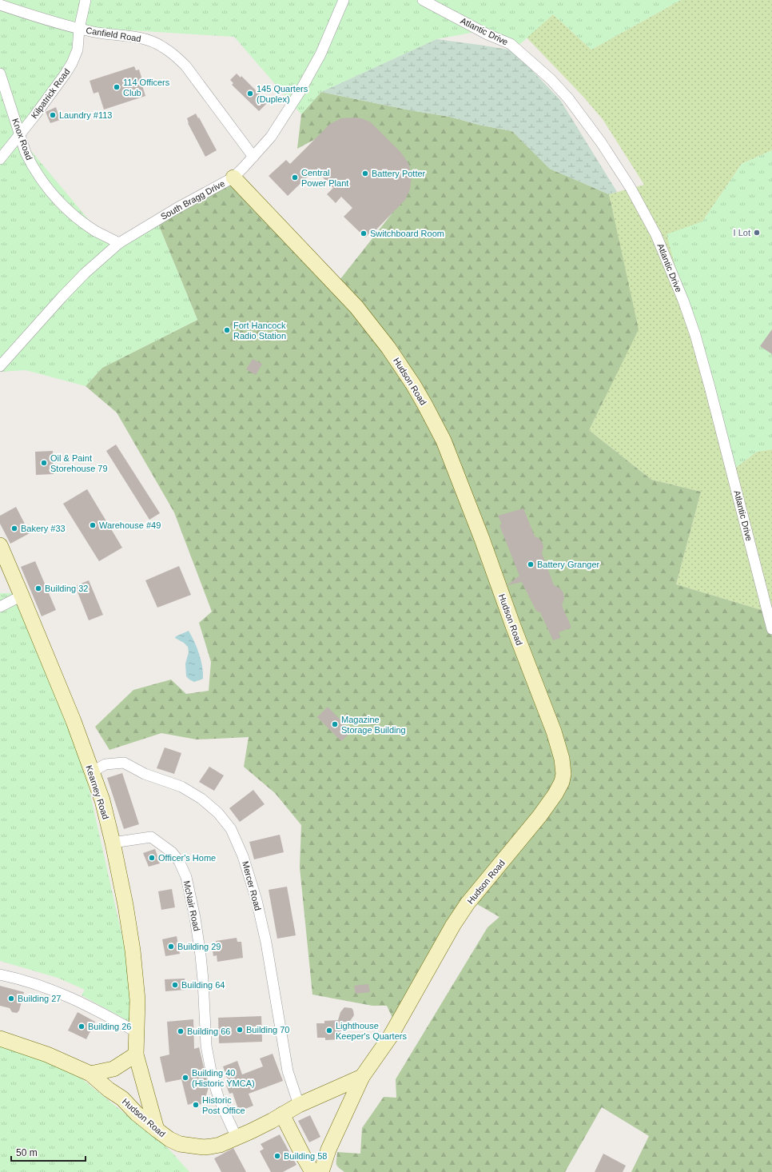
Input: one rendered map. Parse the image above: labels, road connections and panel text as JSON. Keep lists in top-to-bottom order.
{
  "streets": {
    "street": [
      "Atlantic Drive",
      "Canfield Road",
      "Kilpatrick Road",
      "Knox Road",
      "South Bragg Drive",
      "Hudson Road",
      "Kearney Road",
      "Mercer Road",
      "McNair Road"
    ]
  },
  "crossings": [
    ["Canfield Road", "Kilpatrick Road"],
    ["Canfield Road", "South Bragg Drive"],
    ["Kilpatrick Road", "Knox Road"],
    ["Knox Road", "South Bragg Drive"],
    ["South Bragg Drive", "Hudson Road"],
    ["Hudson Road", "Kearney Road"],
    ["Hudson Road", "Mercer Road"],
    ["Hudson Road", "McNair Road"],
    ["Kearney Road", "Mercer Road"],
    ["Kearney Road", "McNair Road"]
  ],
  "places": [
    "114 Officers Club",
    "145 Quarters (Duplex)",
    "Laundry #113",
    "Battery Potter",
    "Central Power Plant",
    "I Lot",
    "Switchboard Room",
    "Fort Hancock Radio Station",
    "Oil & Paint Storehouse 79",
    "Warehouse #49",
    "Bakery #33",
    "Battery Granger",
    "Building 32",
    "Magazine Storage Building",
    "Officer's Home",
    "Building 29",
    "Building 64",
    "Building 27",
    "Building 26",
    "Building 70",
    "Lighthouse Keeper's Quarters",
    "Building 66",
    "Building 40 (Historic YMCA)",
    "Historic Post Office",
    "Building 58"
  ],
  "scale_bar": "50 m"
}
